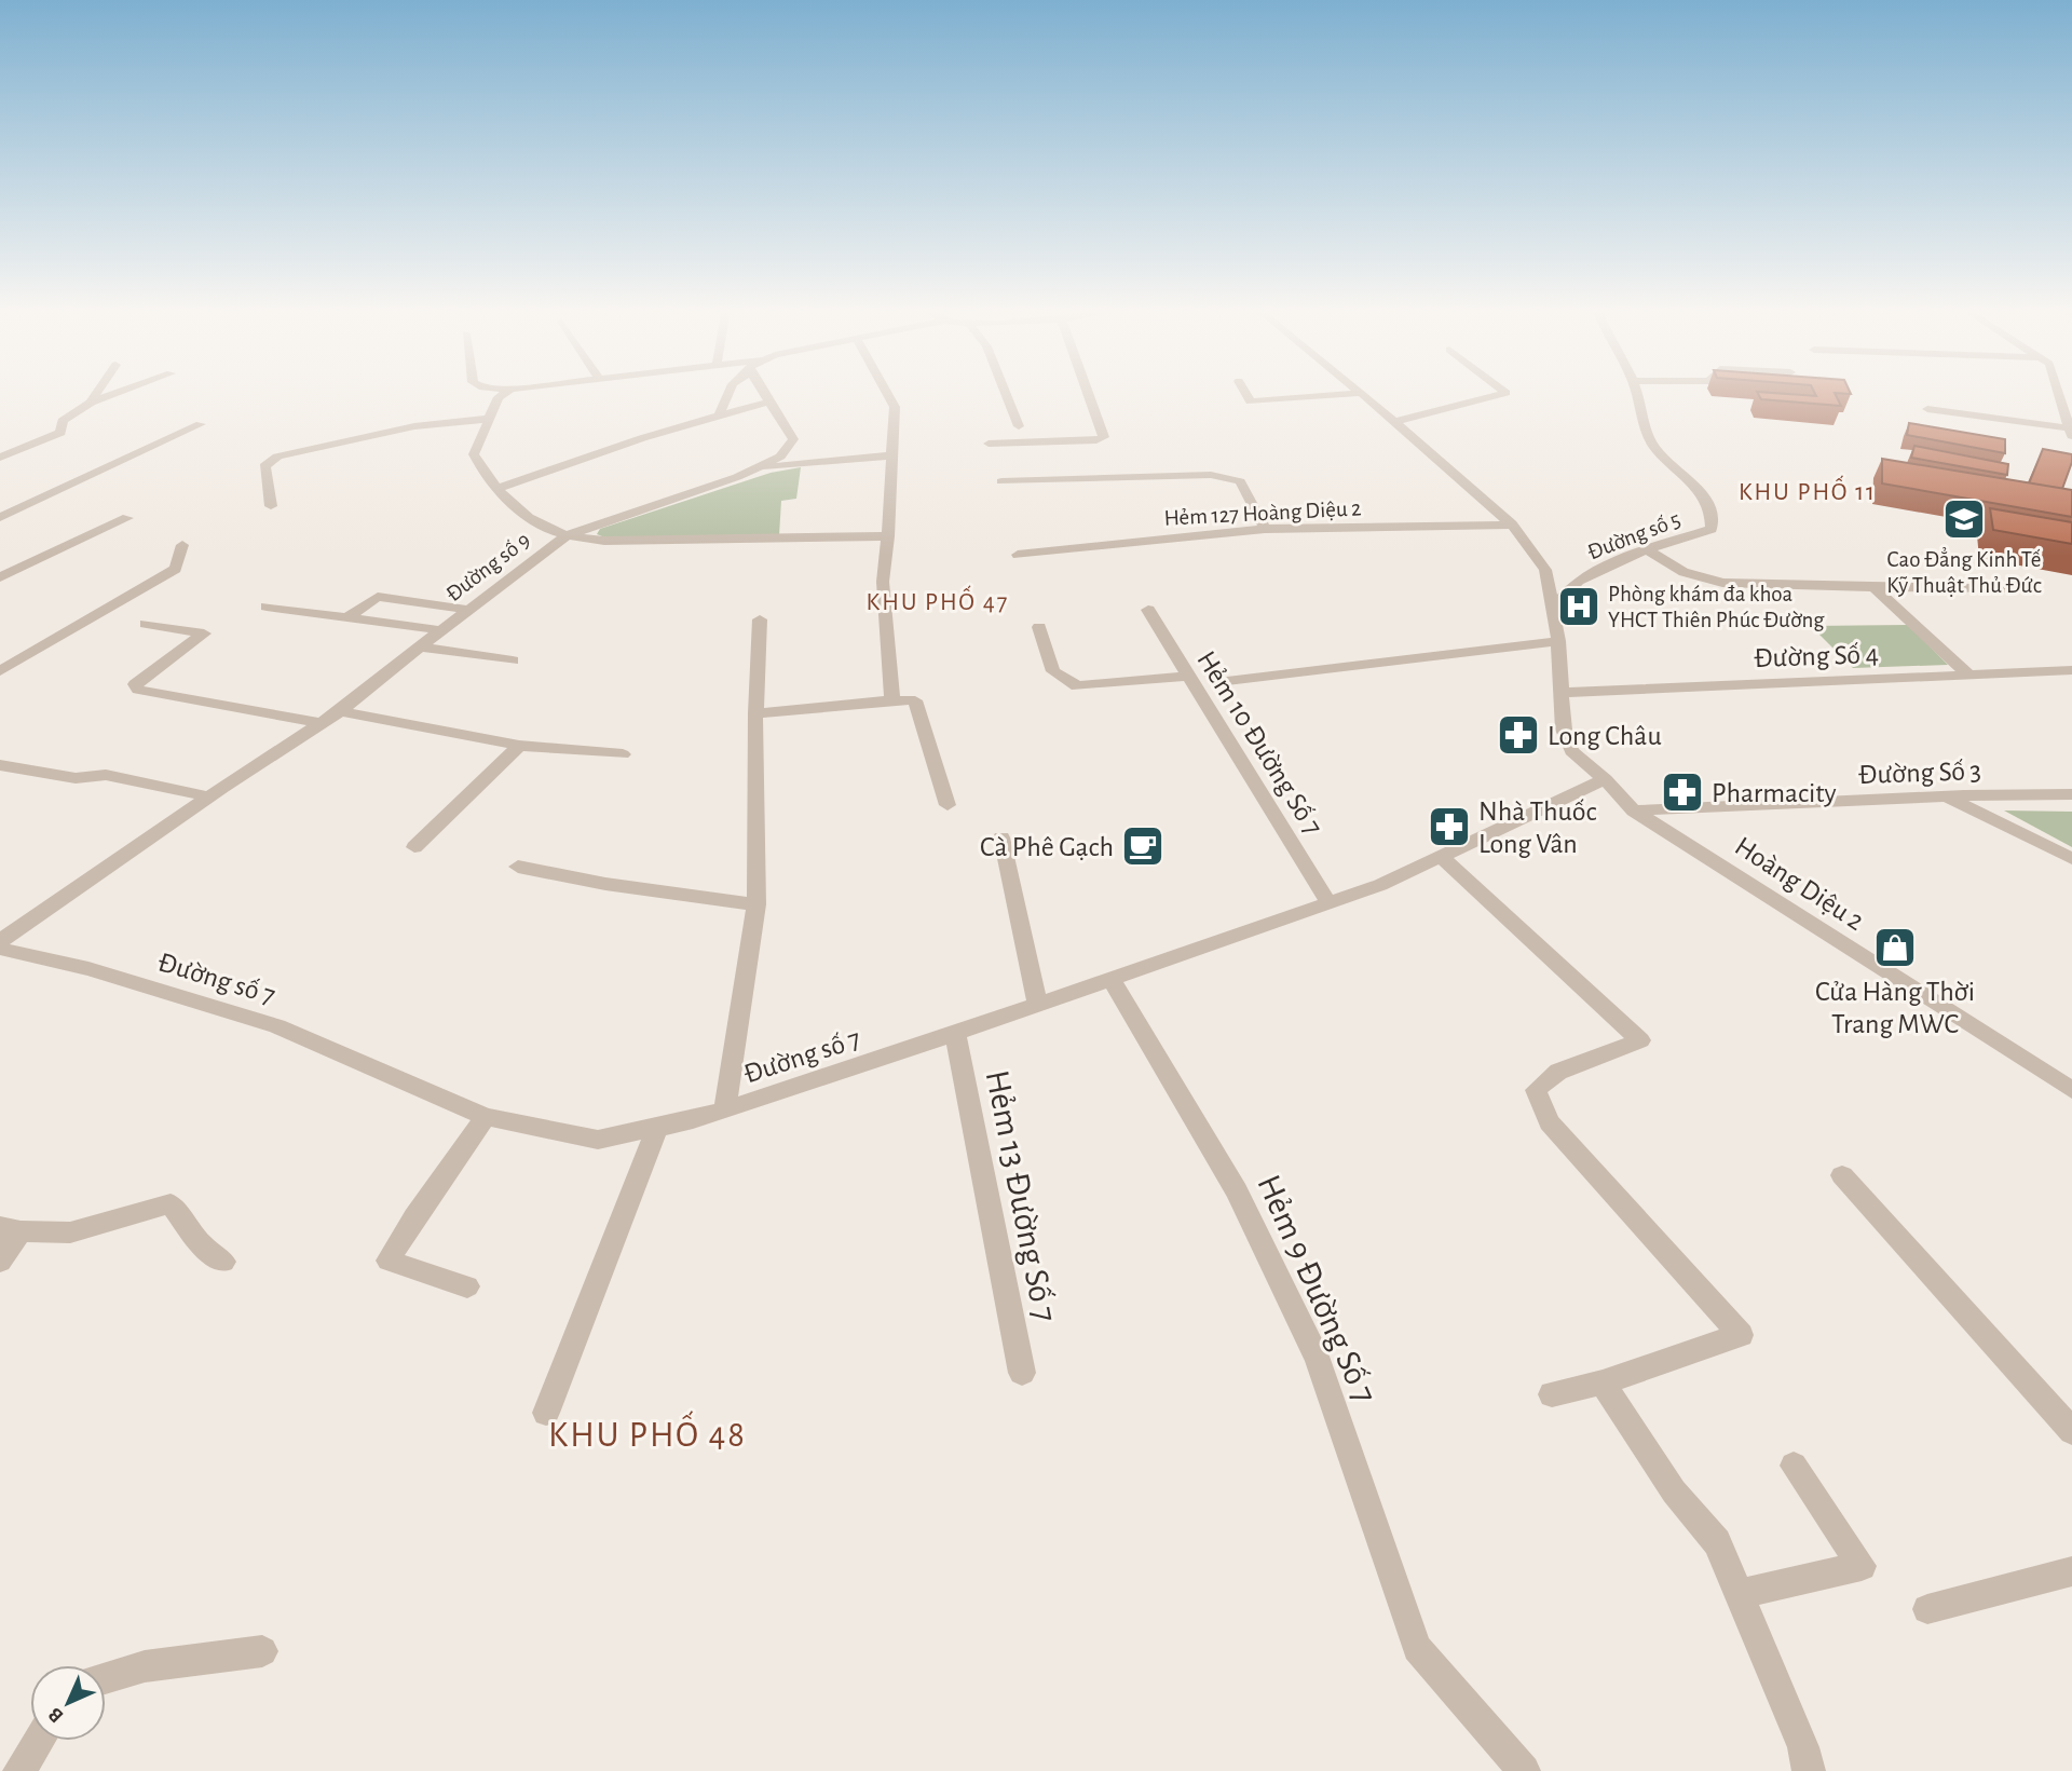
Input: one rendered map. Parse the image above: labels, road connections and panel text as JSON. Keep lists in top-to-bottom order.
{
  "streets": {
    "street": [
      "Hẻm 127 Hoàng Diệu 2",
      "Đường số 5",
      "Đường số 9",
      "Đường Số 4",
      "Hẻm 10 Đường Số 7",
      "Đường Số 3",
      "Hoàng Diệu 2",
      "Đường số 7",
      "Hẻm 13 Đường Số 7",
      "Hẻm 9 Đường Số 7"
    ]
  },
  "crossings": [
    ["Hẻm 127 Hoàng Diệu 2", "Hoàng Diệu 2"],
    ["Đường số 5", "Hoàng Diệu 2"],
    ["Đường Số 4", "Hoàng Diệu 2"],
    ["Hẻm 10 Đường Số 7", "Đường số 7"],
    ["Đường Số 3", "Hoàng Diệu 2"],
    ["Hoàng Diệu 2", "Đường số 7"],
    ["Đường số 7", "Hẻm 13 Đường Số 7"],
    ["Đường số 7", "Hẻm 9 Đường Số 7"]
  ],
  "districts": ["KHU PHỐ 11", "KHU PHỐ 47", "KHU PHỐ 48"],
  "places": {
    "school or university": ["Cao Đẳng Kinh Tế Kỹ Thuật Thủ Đức"],
    "hospital": ["Phòng khám đa khoa YHCT Thiên Phúc Đường"],
    "pharmacy": ["Long Châu", "Pharmacity", "Nhà Thuốc Long Vân"],
    "cafe": ["Cà Phê Gạch"],
    "shop": ["Cửa Hàng Thời Trang MWC"]
  },
  "north": "bottom left"
}
